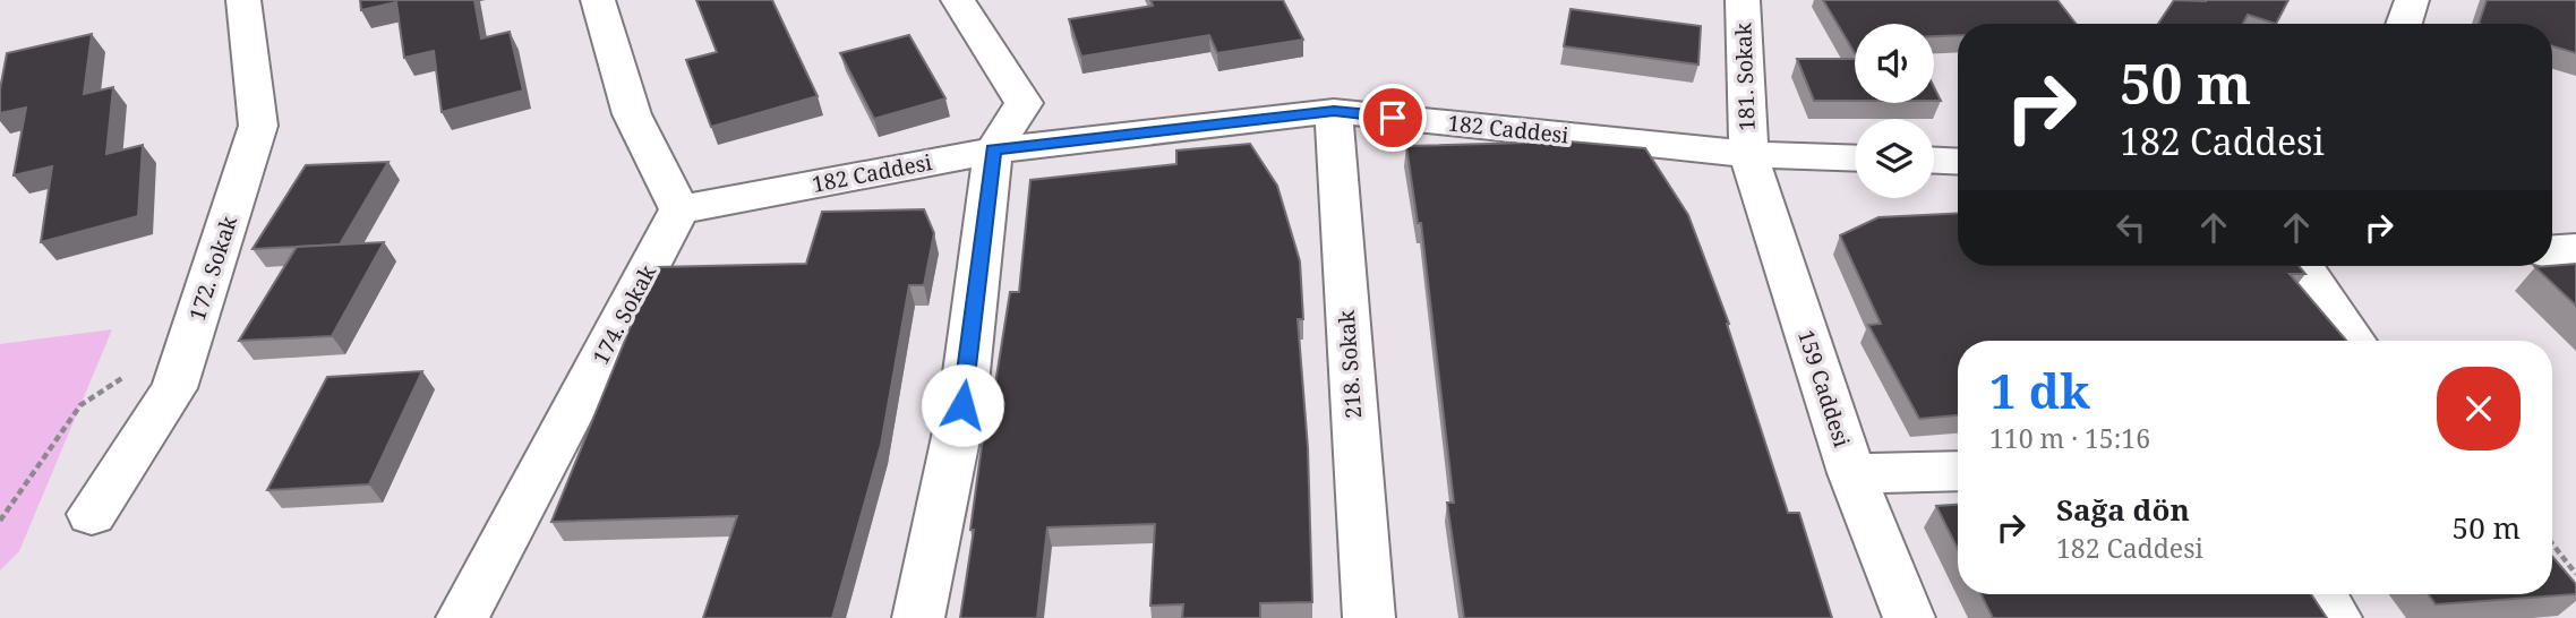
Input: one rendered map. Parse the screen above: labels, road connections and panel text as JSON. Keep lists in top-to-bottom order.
{
  "streets": {
    "street": [
      "181. Sokak",
      "182 Caddesi",
      "172. Sokak",
      "174. Sokak",
      "218. Sokak",
      "159 Caddesi"
    ]
  },
  "crossings": [
    ["181. Sokak", "182 Caddesi"],
    ["181. Sokak", "159 Caddesi"],
    ["182 Caddesi", "174. Sokak"],
    ["182 Caddesi", "218. Sokak"],
    ["182 Caddesi", "159 Caddesi"]
  ],
  "page": {
    "turn": ["50 m", "182 Caddesi"],
    "heading": ["1 dk", "110 m · 15:16"],
    "list": [
      {
        "name": "Sağa dön",
        "note": "182 Caddesi",
        "value": "50 m"
      }
    ]
  }
}
